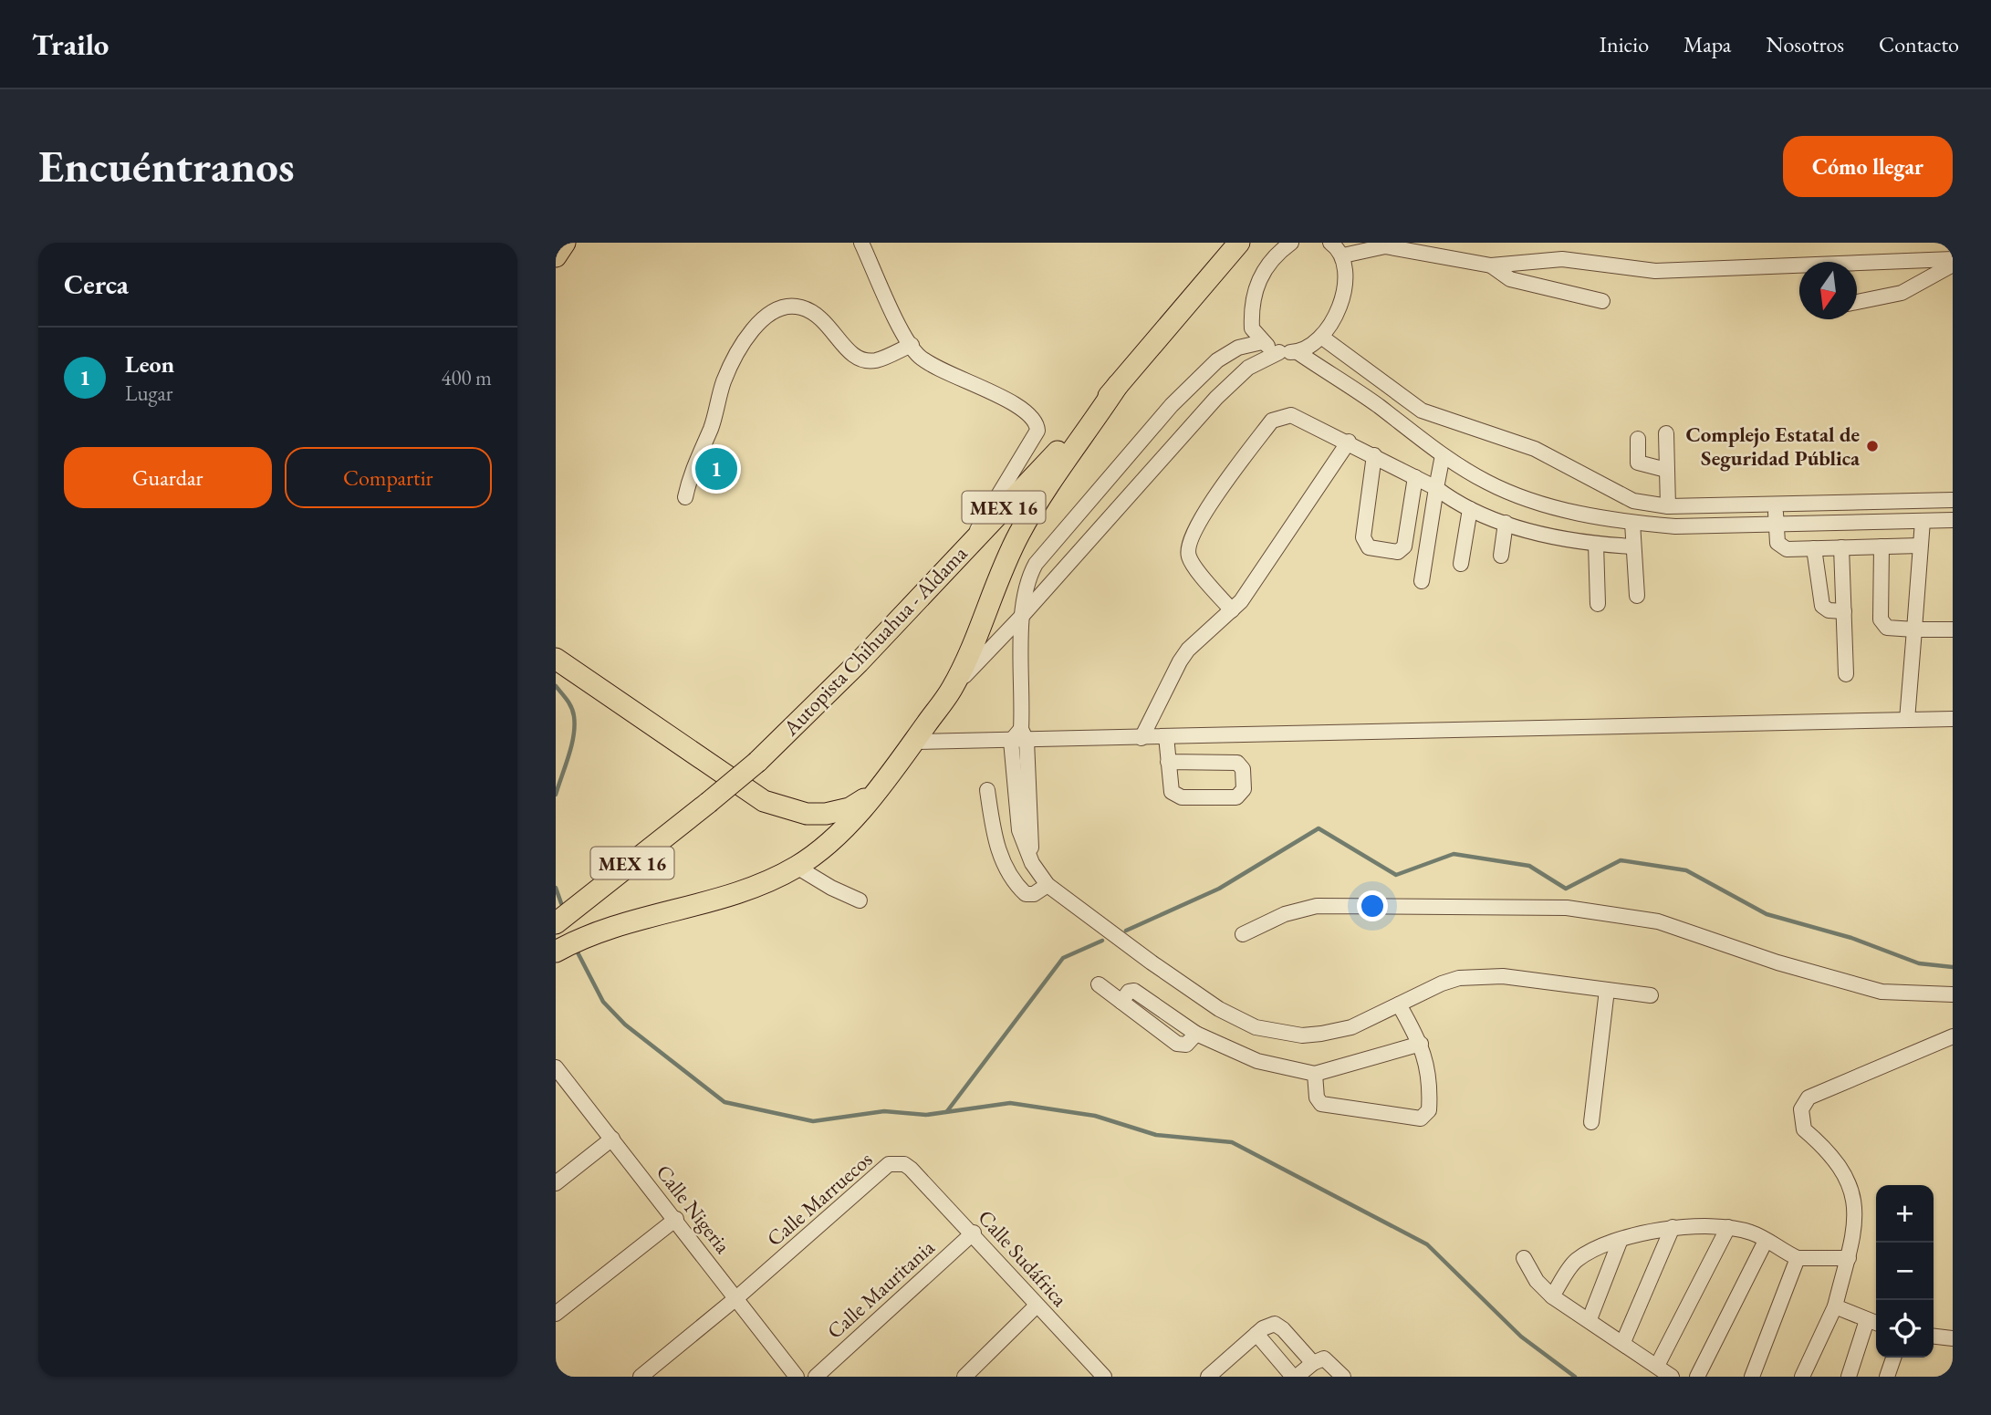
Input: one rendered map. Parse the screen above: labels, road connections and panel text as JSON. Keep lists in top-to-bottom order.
{
  "streets": {
    "highway": ["MEX 16", "Autopista Chihuahua - Aldama"],
    "street": [
      "Calle Marruecos",
      "Calle Nigeria",
      "Calle Sudáfrica",
      "Calle Mauritania"
    ]
  },
  "crossings": [
    ["Calle Marruecos", "Calle Nigeria"],
    ["Calle Marruecos", "Calle Sudáfrica"],
    ["Calle Sudáfrica", "Calle Mauritania"]
  ],
  "places": ["Complejo Estatal de Seguridad Pública"],
  "north": "bottom",
  "page": {
    "header": "Trailo",
    "nav": [
      "Inicio",
      "Mapa",
      "Nosotros",
      "Contacto"
    ],
    "buttons": [
      "Cómo llegar",
      ["Guardar", "Compartir"]
    ],
    "title": "Encuéntranos",
    "heading": "Cerca",
    "list": [
      {
        "mark": "1",
        "name": "Leon",
        "note": "Lugar",
        "value": "400 m"
      }
    ],
    "pins": "1",
    "map_buttons": ["+", "−"]
  }
}
